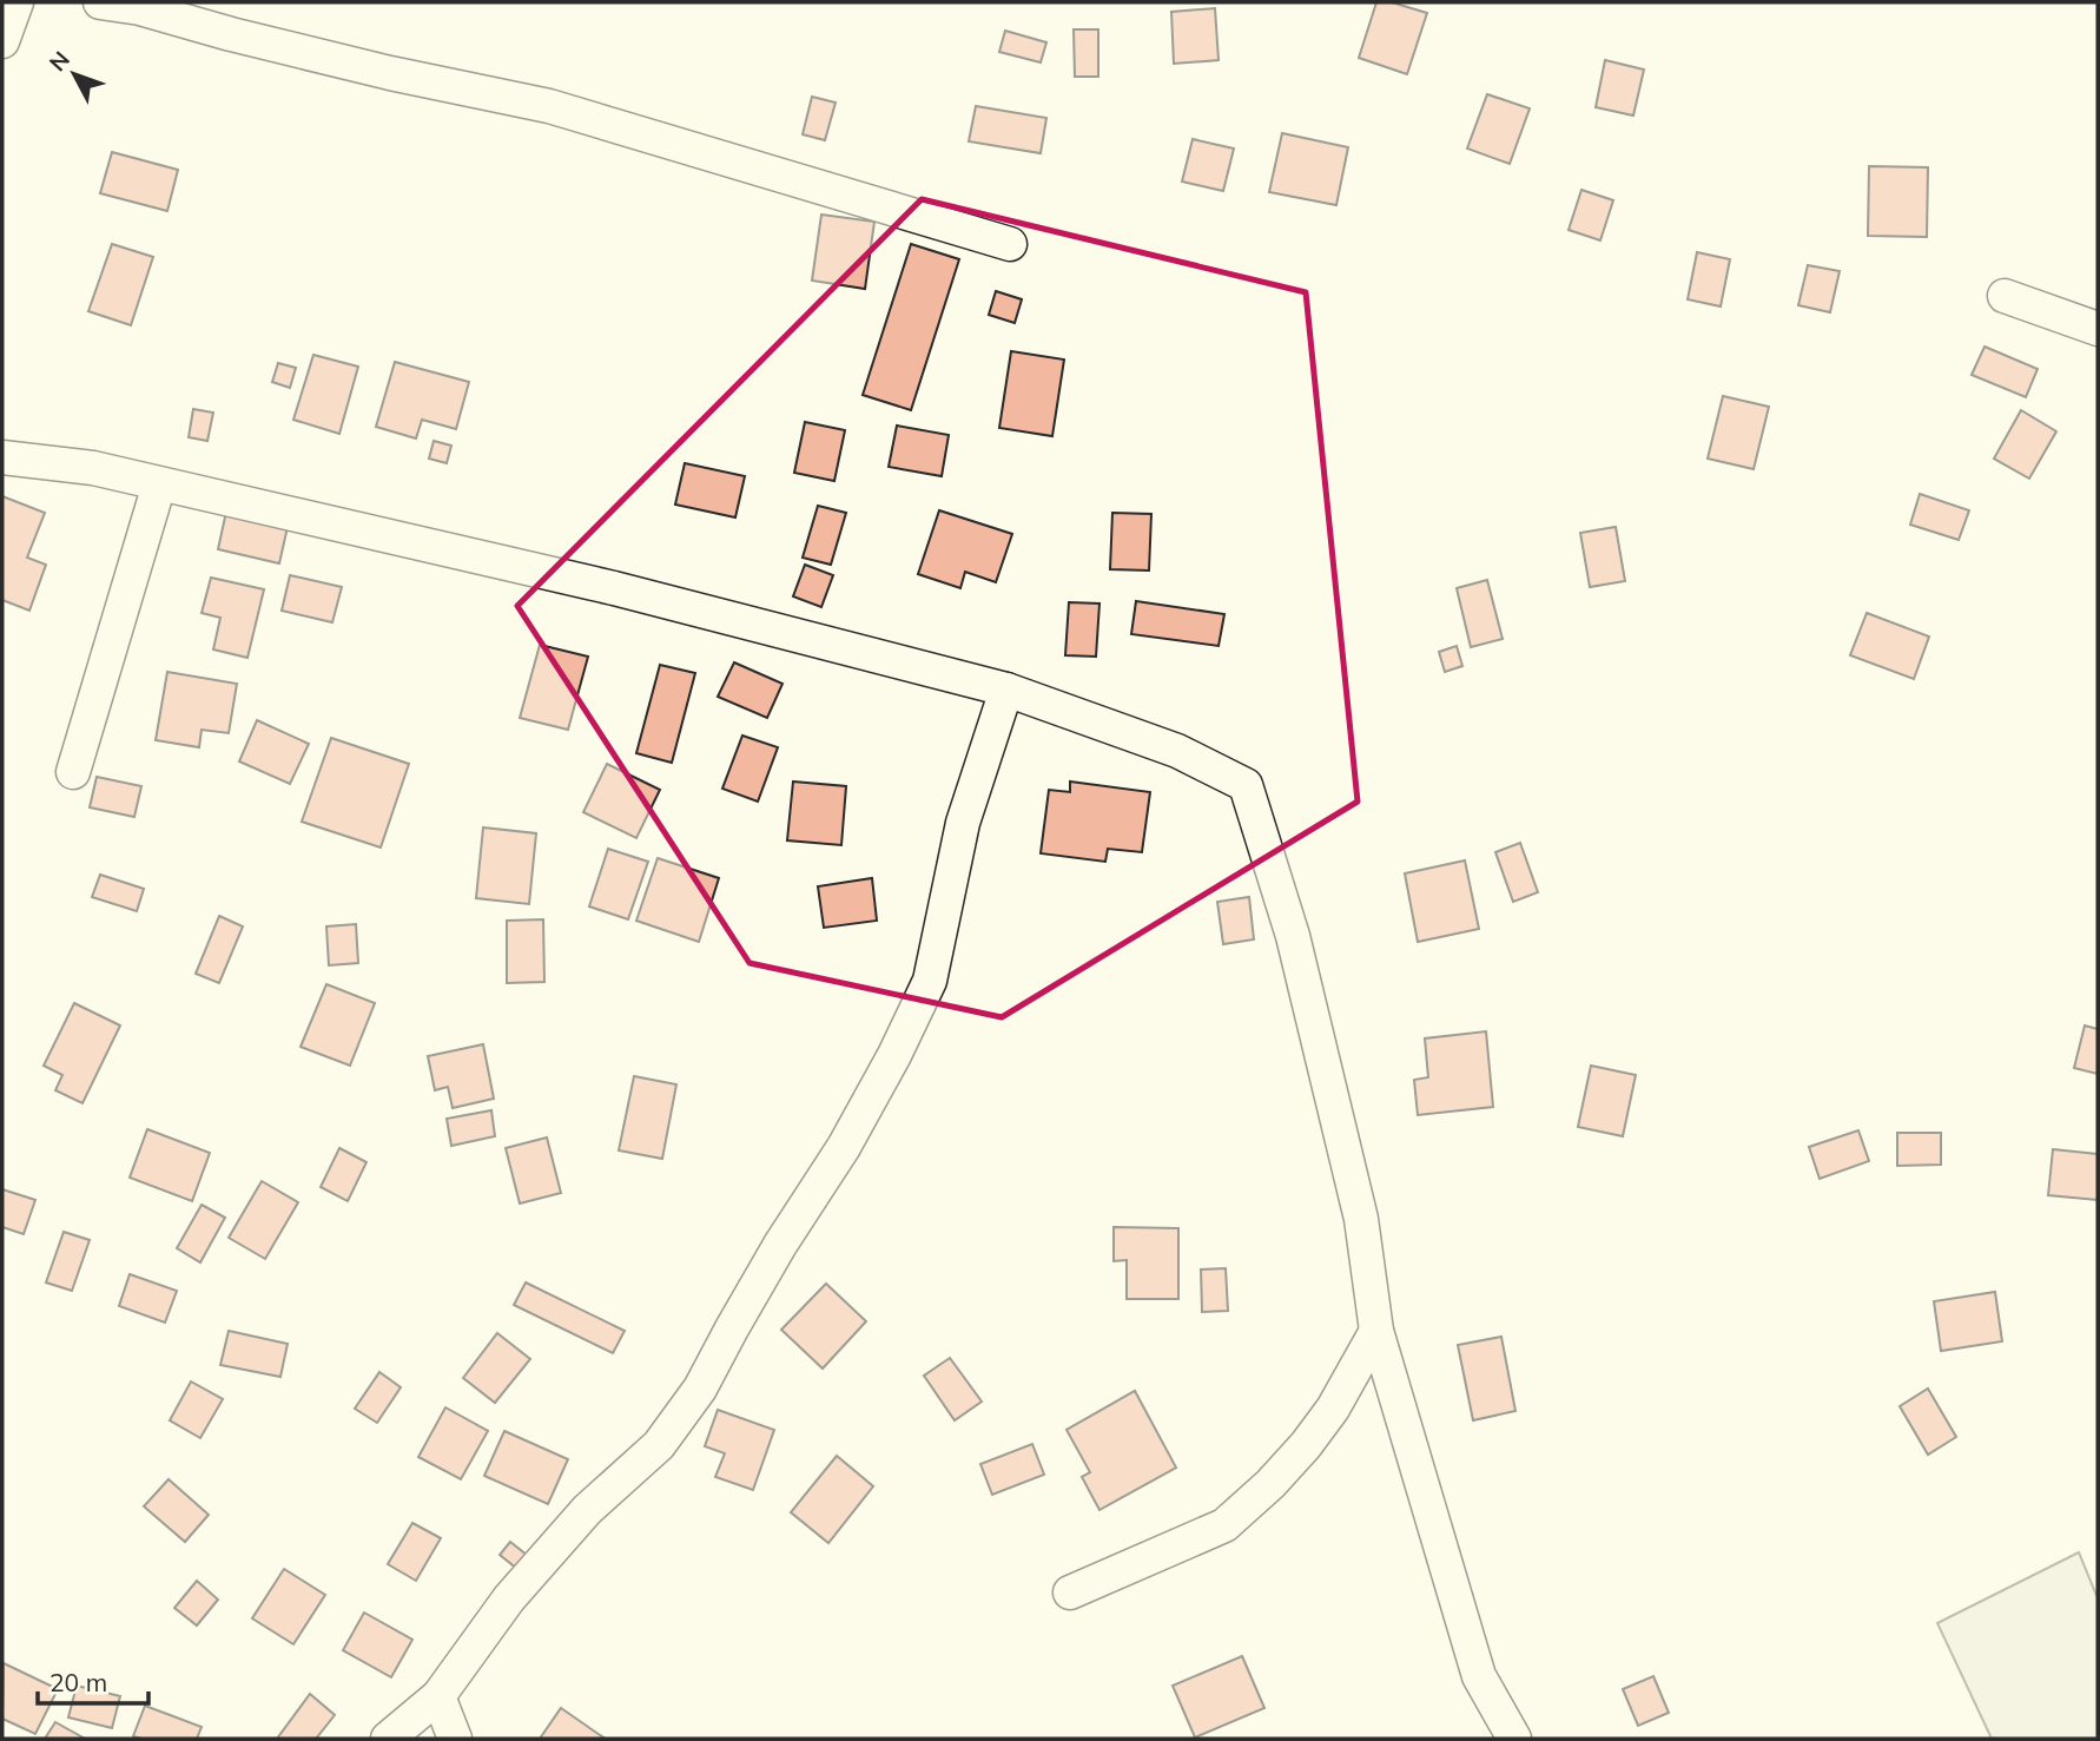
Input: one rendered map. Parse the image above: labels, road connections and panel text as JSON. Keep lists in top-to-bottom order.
{
  "scale_bar": "20 m",
  "north": "top left"
}
